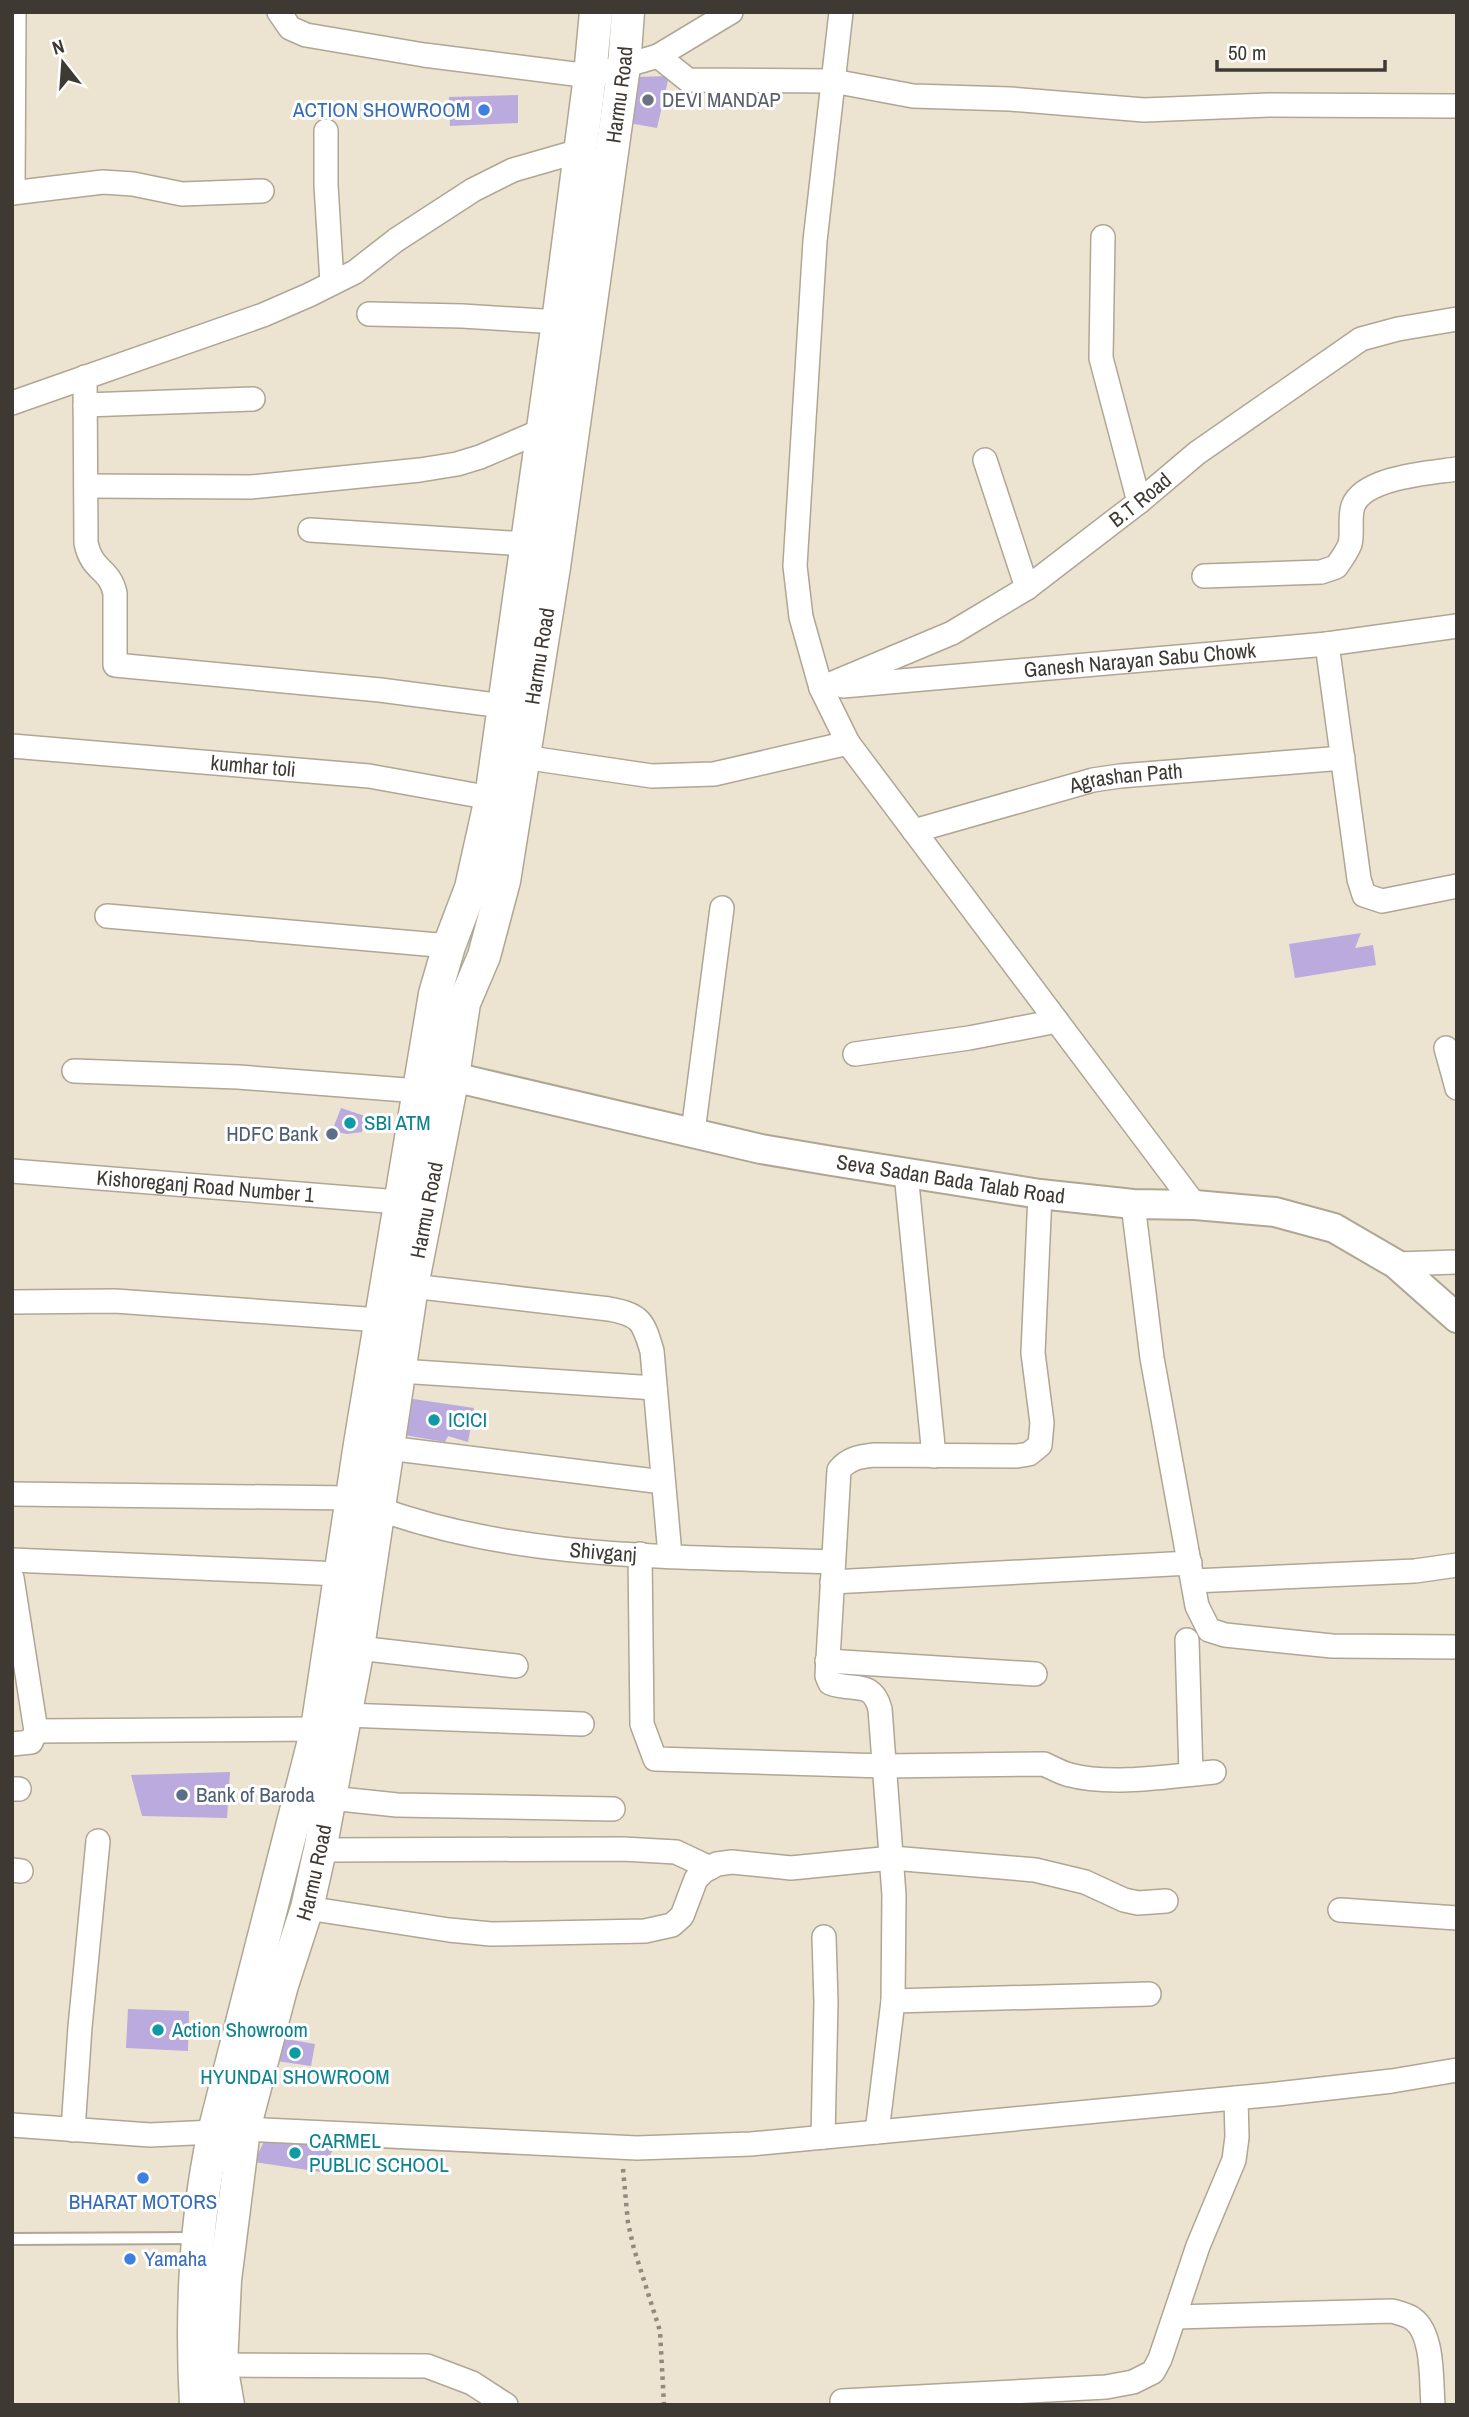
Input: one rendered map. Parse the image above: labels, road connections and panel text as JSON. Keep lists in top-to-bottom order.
{
  "streets": {
    "main road": ["Harmu Road"],
    "street": [
      "B.T Road",
      "Ganesh Narayan Sabu Chowk",
      "kumhar toli",
      "Agrashan Path",
      "Seva Sadan Bada Talab Road",
      "Kishoreganj Road Number 1",
      "Shivganj"
    ]
  },
  "crossings": [
    ["Harmu Road", "kumhar toli"],
    ["Harmu Road", "Seva Sadan Bada Talab Road"],
    ["Harmu Road", "Kishoreganj Road Number 1"],
    ["Harmu Road", "Shivganj"],
    ["B.T Road", "Ganesh Narayan Sabu Chowk"]
  ],
  "places": [
    "DEVI MANDAP",
    "ACTION SHOWROOM",
    "SBI ATM",
    "HDFC Bank",
    "ICICI",
    "Bank of Baroda",
    "Action Showroom",
    "HYUNDAI SHOWROOM",
    "CARMEL PUBLIC SCHOOL",
    "BHARAT MOTORS",
    "Yamaha"
  ],
  "scale_bar": "50 m",
  "north": "top"
}
